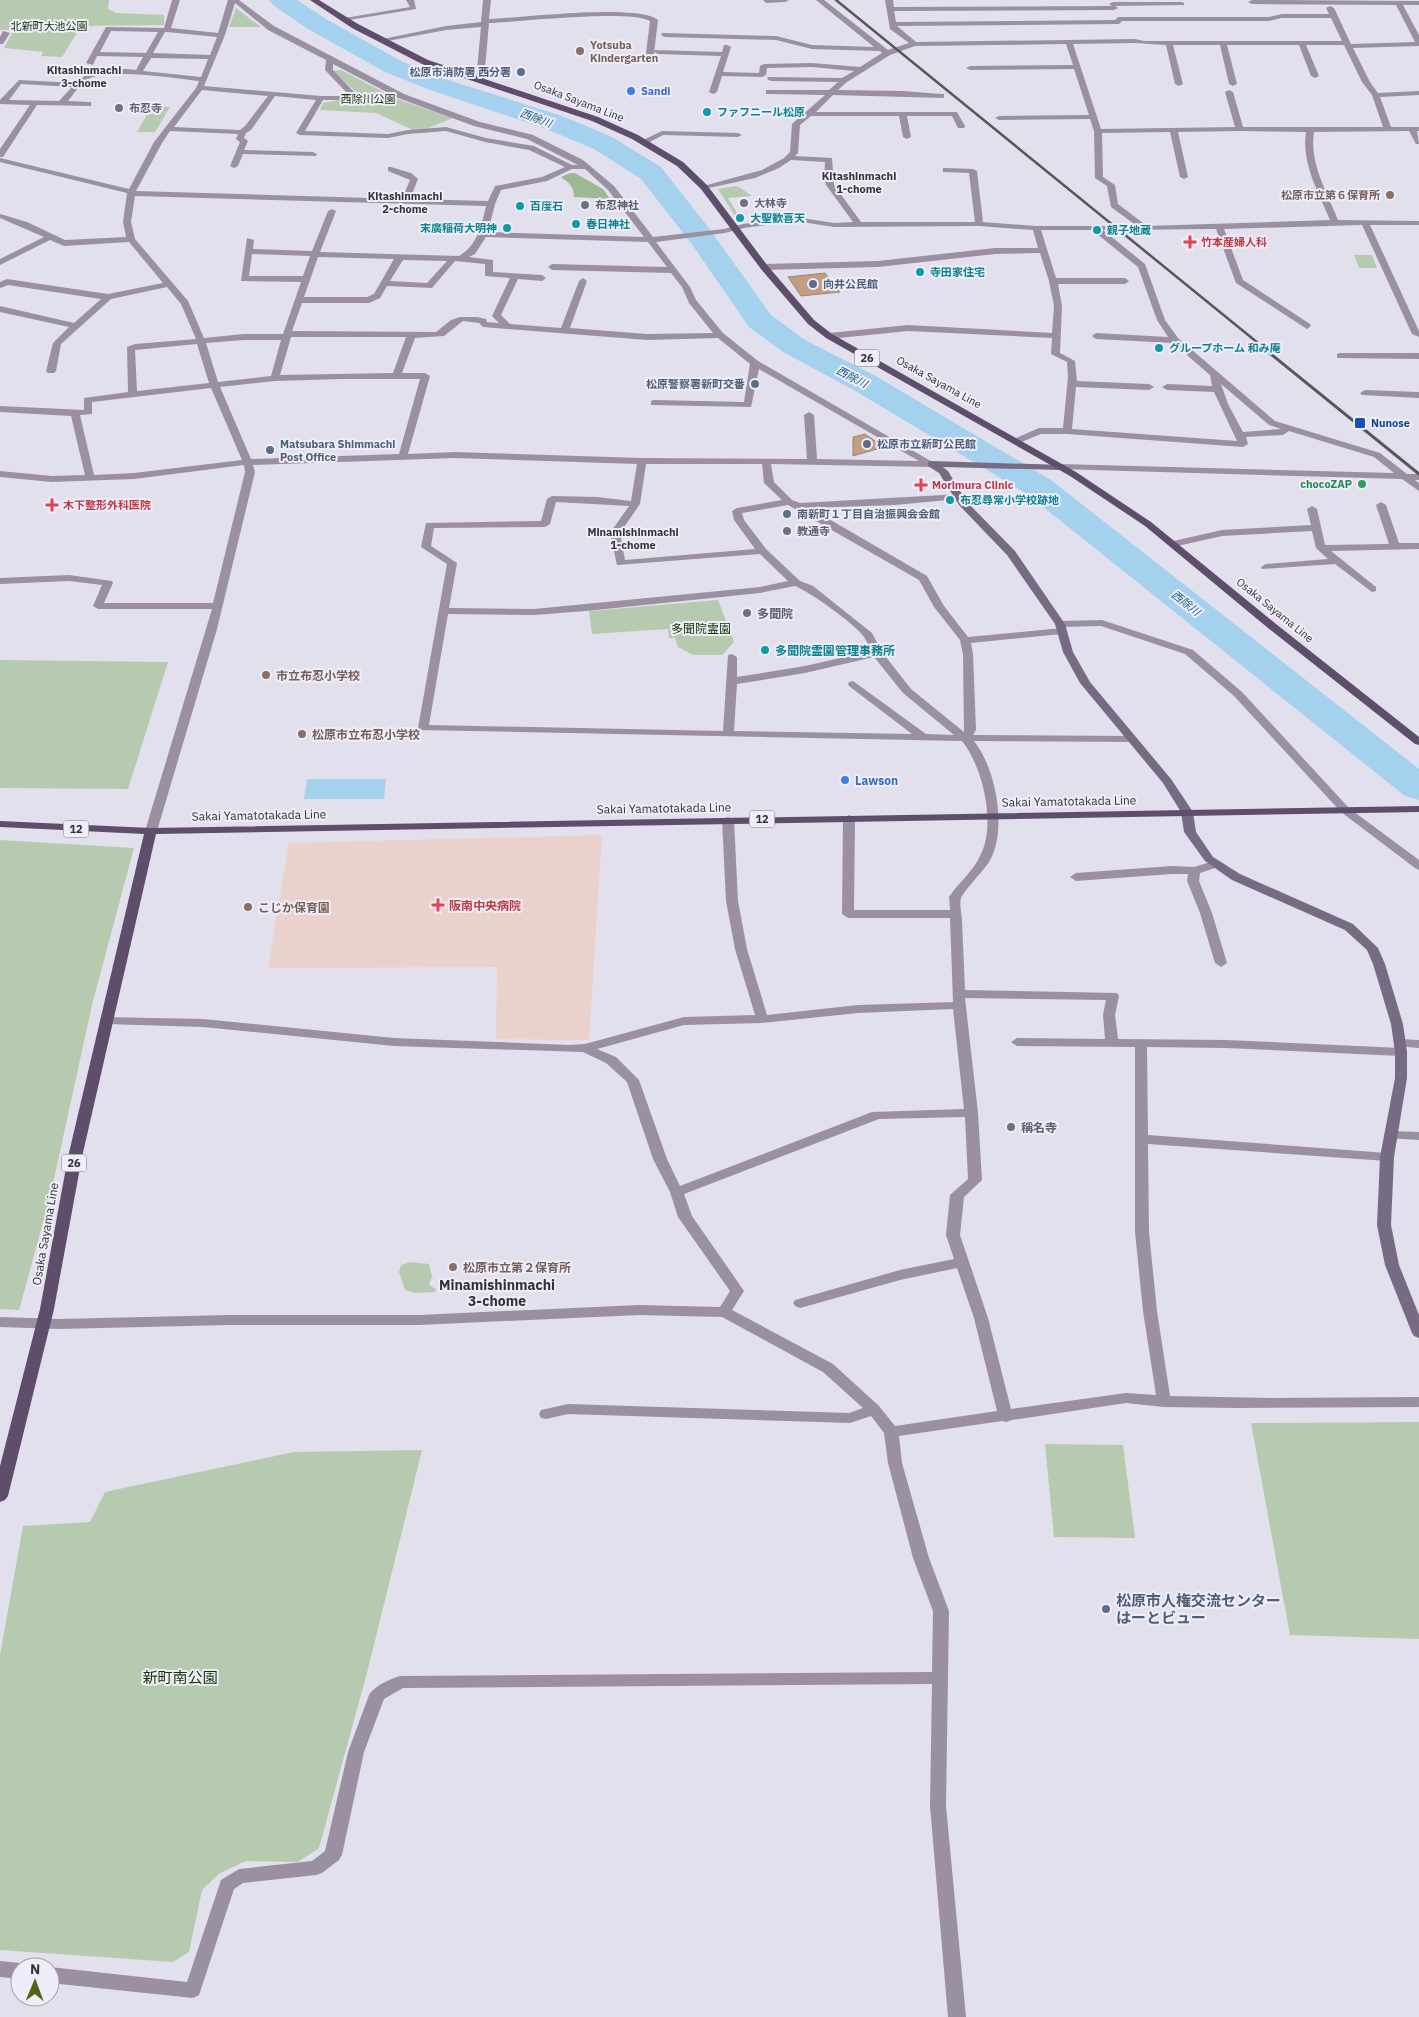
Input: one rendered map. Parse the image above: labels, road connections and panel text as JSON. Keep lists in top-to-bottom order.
{
  "streets": {
    "main road": [
      "Osaka Sayama Line",
      "26",
      "Sakai Yamatotakada Line",
      "12"
    ]
  },
  "crossings": [
    ["Osaka Sayama Line", "Sakai Yamatotakada Line"]
  ],
  "districts": [
    "Kitashinmachi 3-chome",
    "Kitashinmachi 1-chome",
    "Kitashinmachi 2-chome",
    "Minamishinmachi 1-chome",
    "Minamishinmachi 3-chome"
  ],
  "water": ["西除川"],
  "parks": [
    "北新町大池公園",
    "西除川公園",
    "多聞院霊園",
    "新町南公園"
  ],
  "places": {
    "other": [
      "Yotsuba Kindergarten",
      "松原市消防署 西分署",
      "Sandi",
      "布忍寺",
      "ファフニール松原",
      "松原市立第６保育所",
      "大林寺",
      "布忍神社",
      "百度石",
      "大聖歓喜天",
      "春日神社",
      "末廣稲荷大明神",
      "親子地蔵",
      "寺田家住宅",
      "向井公民館",
      "グループホーム 和み庵",
      "松原警察署新町交番",
      "松原市立新町公民館",
      "Matsubara Shimmachi Post Office",
      "chocoZAP",
      "布忍尋常小学校跡地",
      "南新町１丁目自治振興会会館",
      "教通寺",
      "多聞院",
      "多聞院霊園管理事務所",
      "市立布忍小学校",
      "松原市立布忍小学校",
      "Lawson",
      "こじか保育園",
      "稱名寺",
      "松原市立第２保育所",
      "松原市人権交流センター はーとビュー"
    ],
    "health": [
      "竹本産婦人科",
      "Morimura Clinic",
      "木下整形外科医院",
      "阪南中央病院"
    ],
    "transit": ["Nunose"]
  },
  "north": "top"
}
